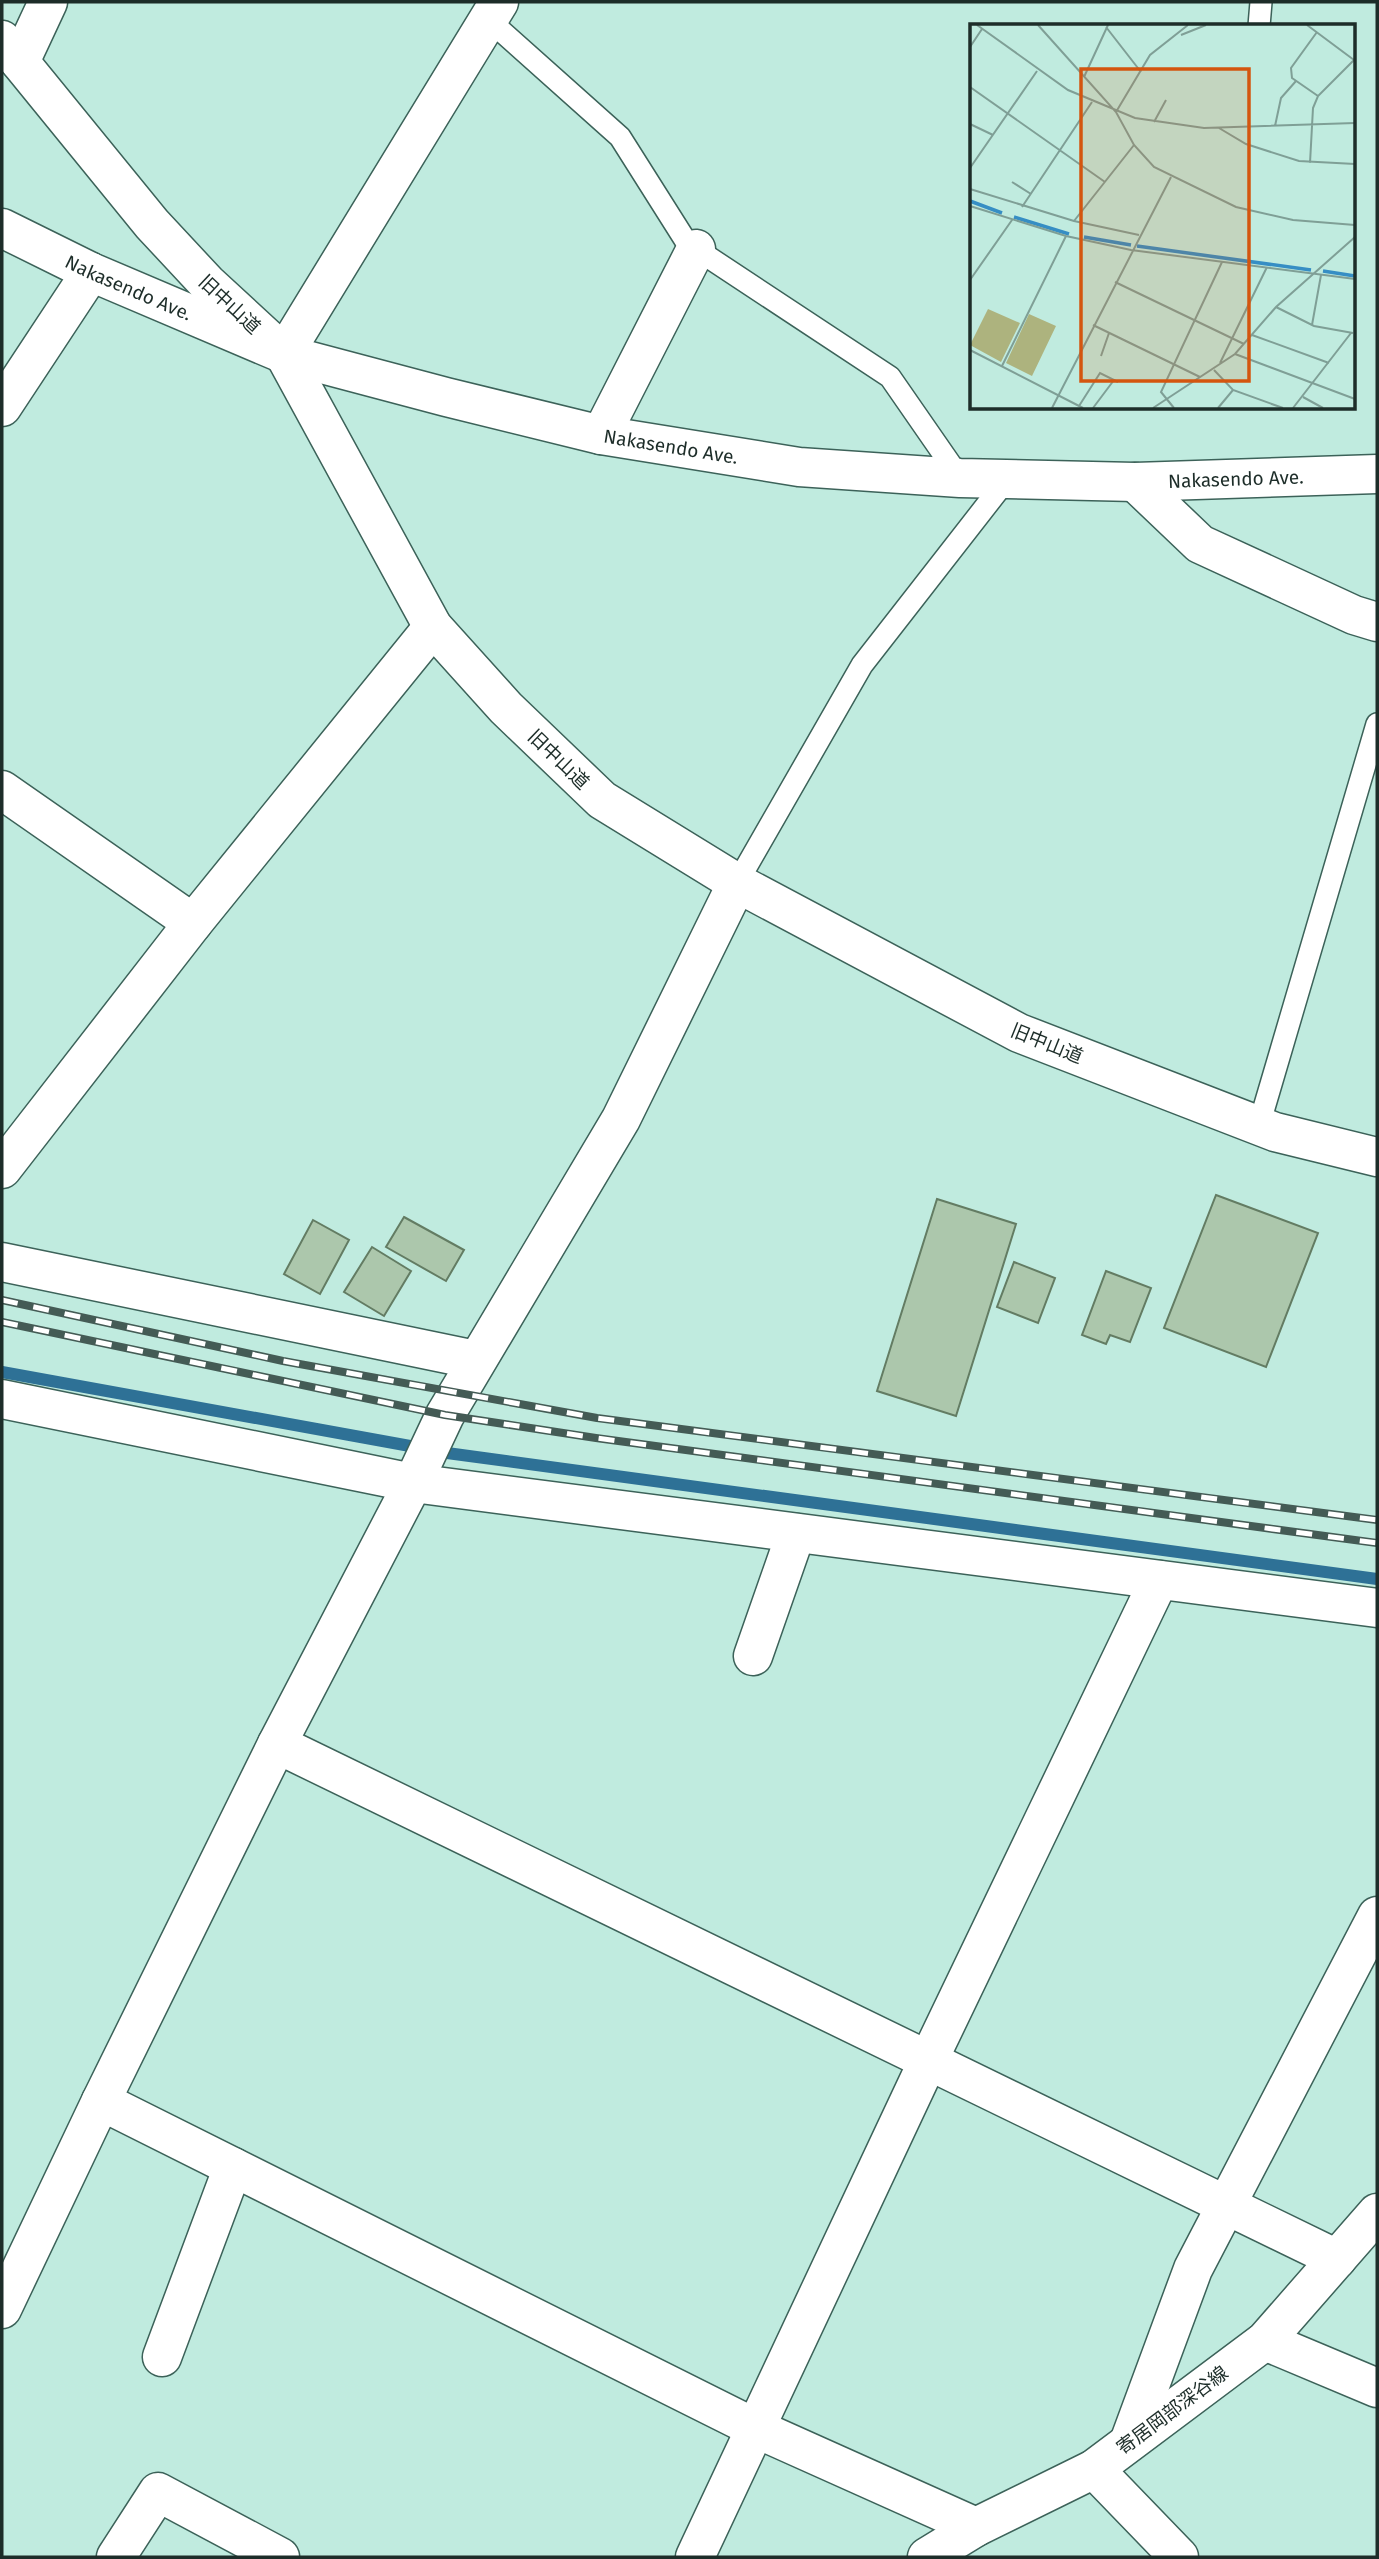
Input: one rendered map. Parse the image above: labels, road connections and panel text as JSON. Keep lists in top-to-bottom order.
{
  "streets": {
    "main road": ["Nakasendo Ave.", "旧中山道", "寄居岡部深谷線"]
  },
  "crossings": [
    ["Nakasendo Ave.", "旧中山道"]
  ]
}
